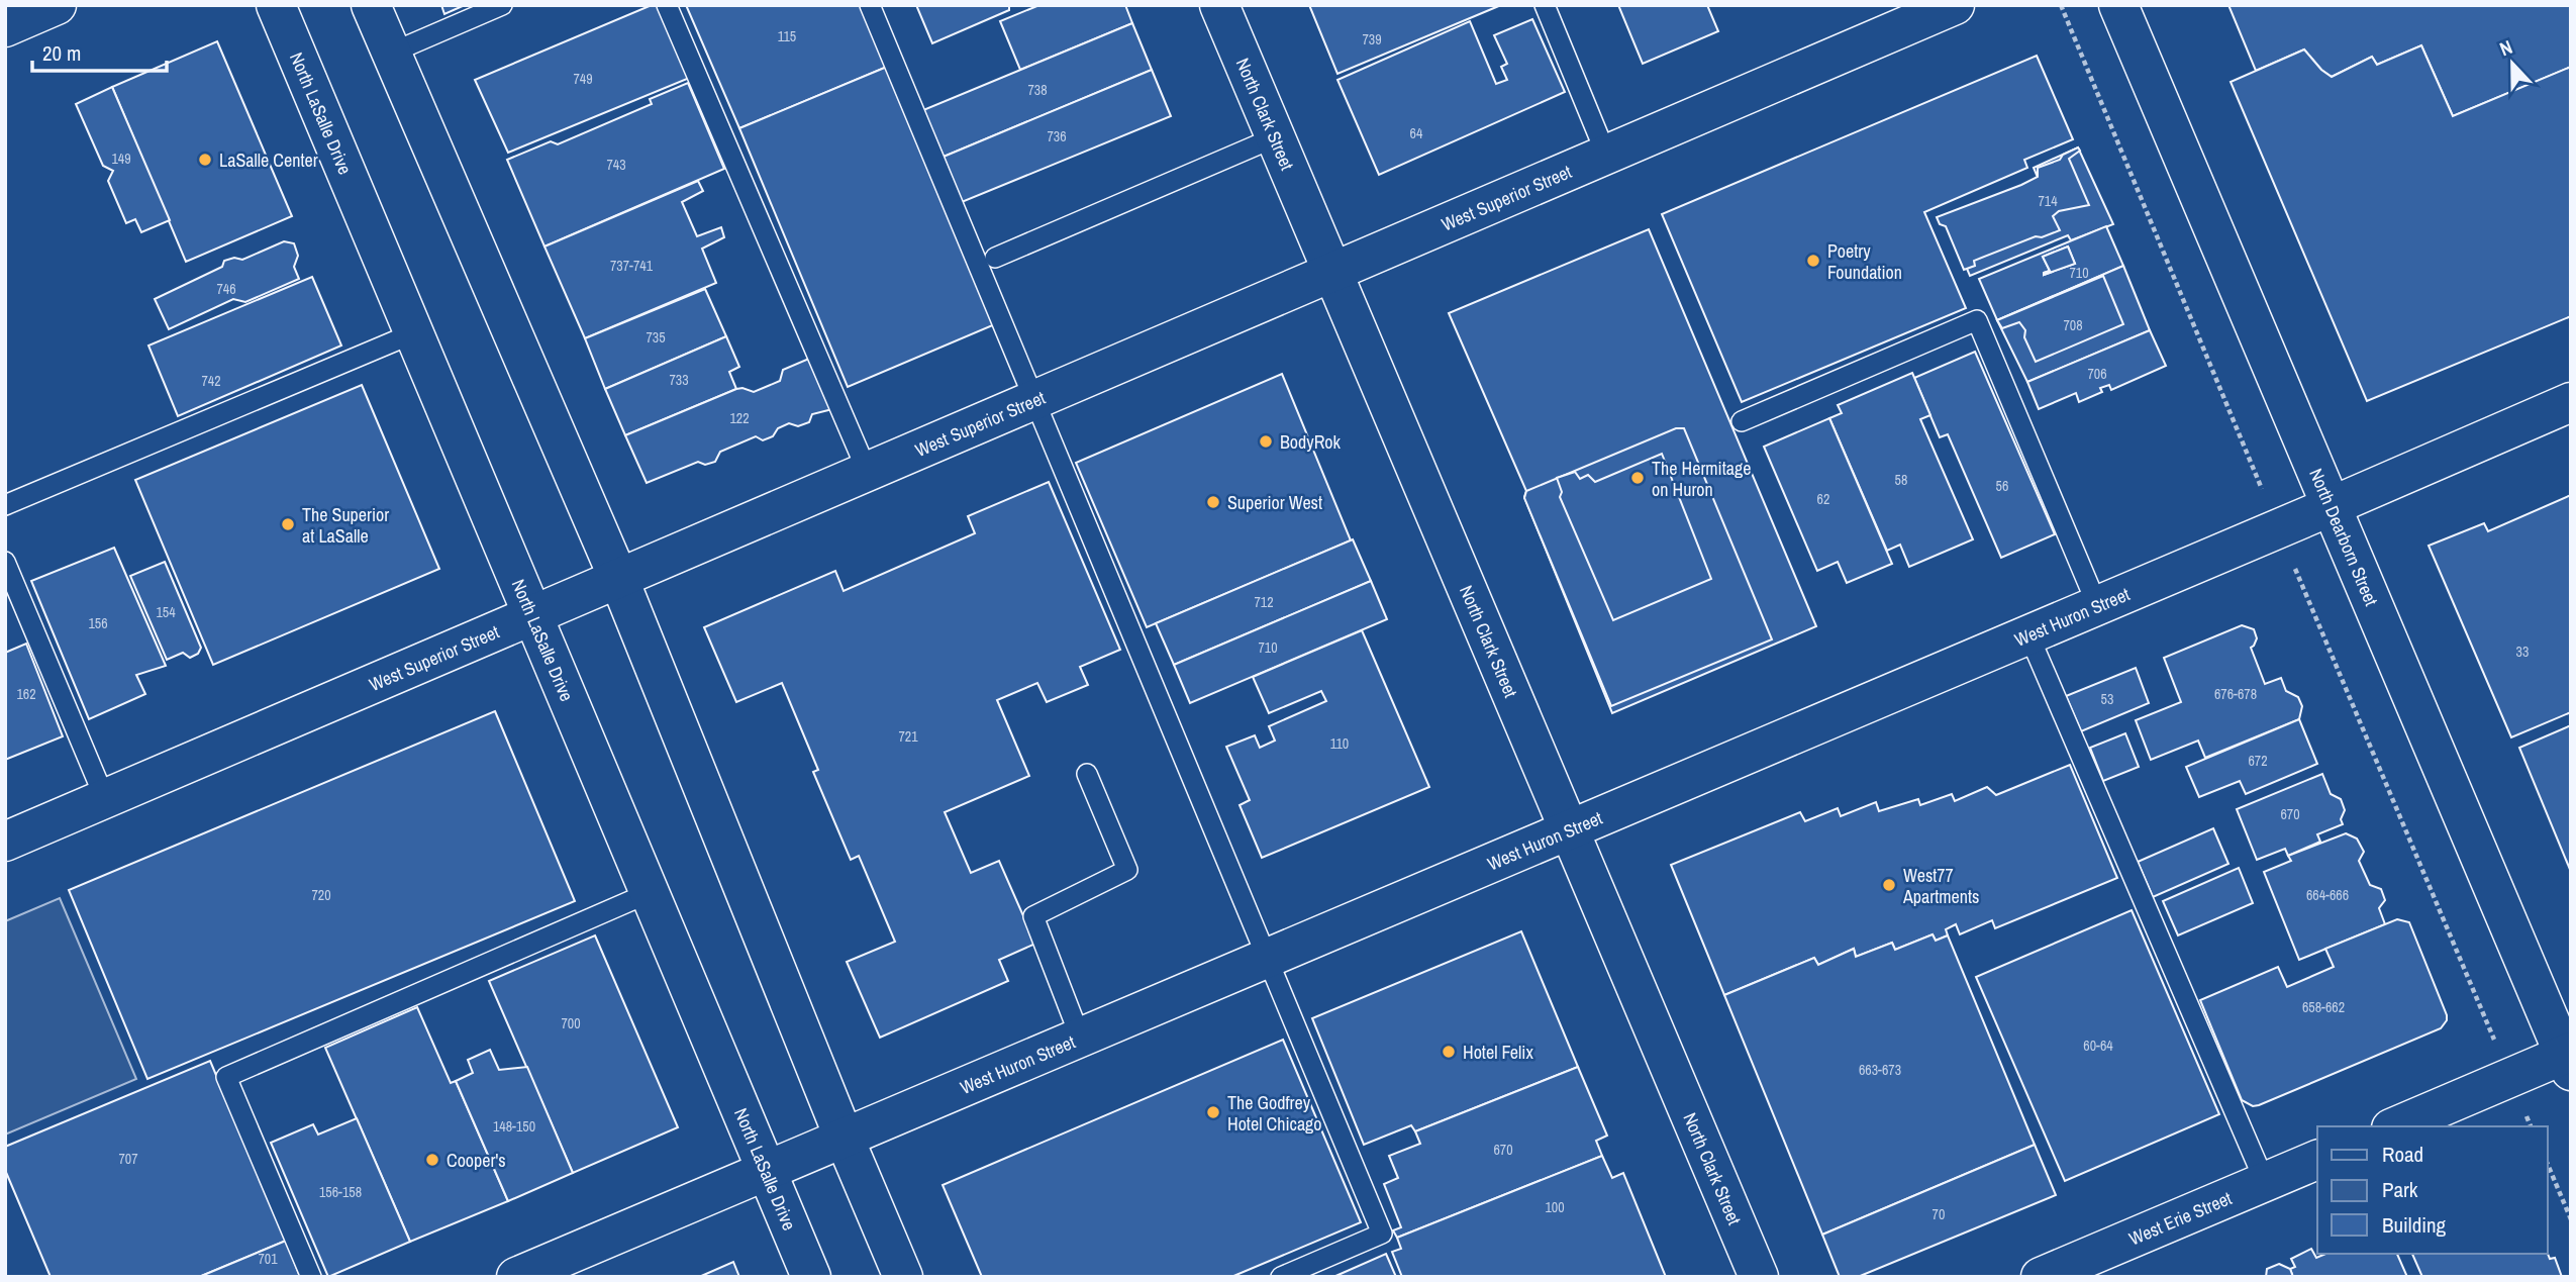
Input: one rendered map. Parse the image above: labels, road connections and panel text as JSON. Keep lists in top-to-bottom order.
{
  "streets": {
    "main road": [
      "North LaSalle Drive",
      "North Clark Street",
      "West Superior Street",
      "North Dearborn Street",
      "West Huron Street",
      "West Erie Street"
    ]
  },
  "crossings": [
    ["North LaSalle Drive", "West Superior Street"],
    ["North LaSalle Drive", "West Huron Street"],
    ["North Clark Street", "West Superior Street"],
    ["North Clark Street", "West Huron Street"],
    ["North Dearborn Street", "West Huron Street"]
  ],
  "places": [
    "LaSalle Center",
    "Poetry Foundation",
    "BodyRok",
    "The Hermitage on Huron",
    "Superior West",
    "The Superior at LaSalle",
    "West77 Apartments",
    "Hotel Felix",
    "The Godfrey Hotel Chicago",
    "Cooper's"
  ],
  "house_numbers": [
    "115",
    "739",
    "749",
    "738",
    "64",
    "736",
    "149",
    "743",
    "714",
    "737-741",
    "710",
    "746",
    "708",
    "735",
    "706",
    "733",
    "742",
    "122",
    "58",
    "56",
    "62",
    "712",
    "154",
    "156",
    "710",
    "33",
    "162",
    "676-678",
    "53",
    "721",
    "110",
    "672",
    "670",
    "720",
    "664-666",
    "658-662",
    "700",
    "60-64",
    "663-673",
    "148-150",
    "670",
    "707",
    "156-158",
    "100",
    "70",
    "701"
  ],
  "legend": ["Road", "Park", "Building"],
  "scale_bar": "20 m",
  "north": "top"
}
